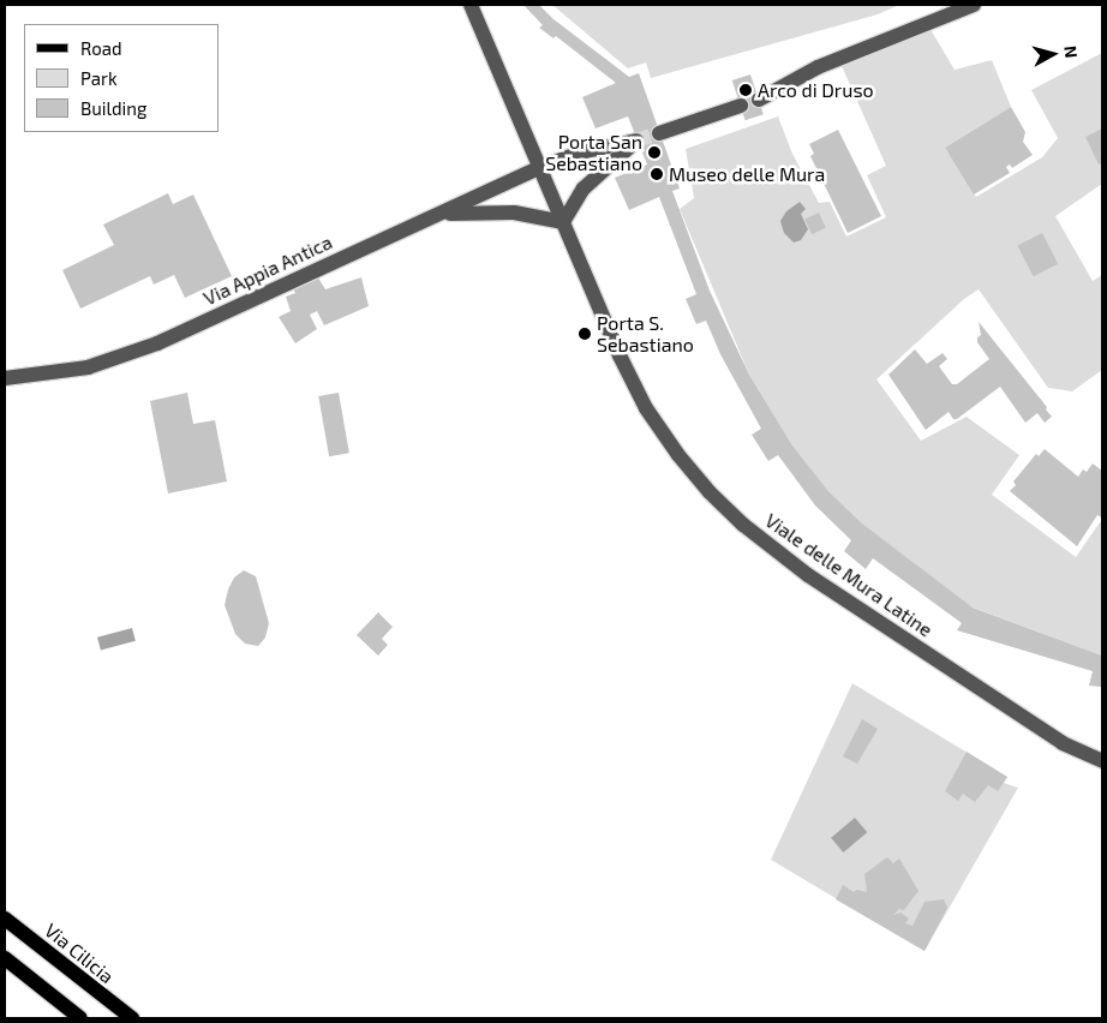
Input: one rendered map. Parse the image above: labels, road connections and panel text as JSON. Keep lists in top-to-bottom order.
{
  "streets": {
    "main road": ["Via Cilicia"],
    "street": ["Via Appia Antica", "Viale delle Mura Latine"]
  },
  "crossings": [
    ["Via Appia Antica", "Viale delle Mura Latine"]
  ],
  "places": [
    "Arco di Druso",
    "Porta San Sebastiano",
    "Museo delle Mura",
    "Porta S. Sebastiano"
  ],
  "legend": ["Road", "Park", "Building"],
  "north": "right"
}
